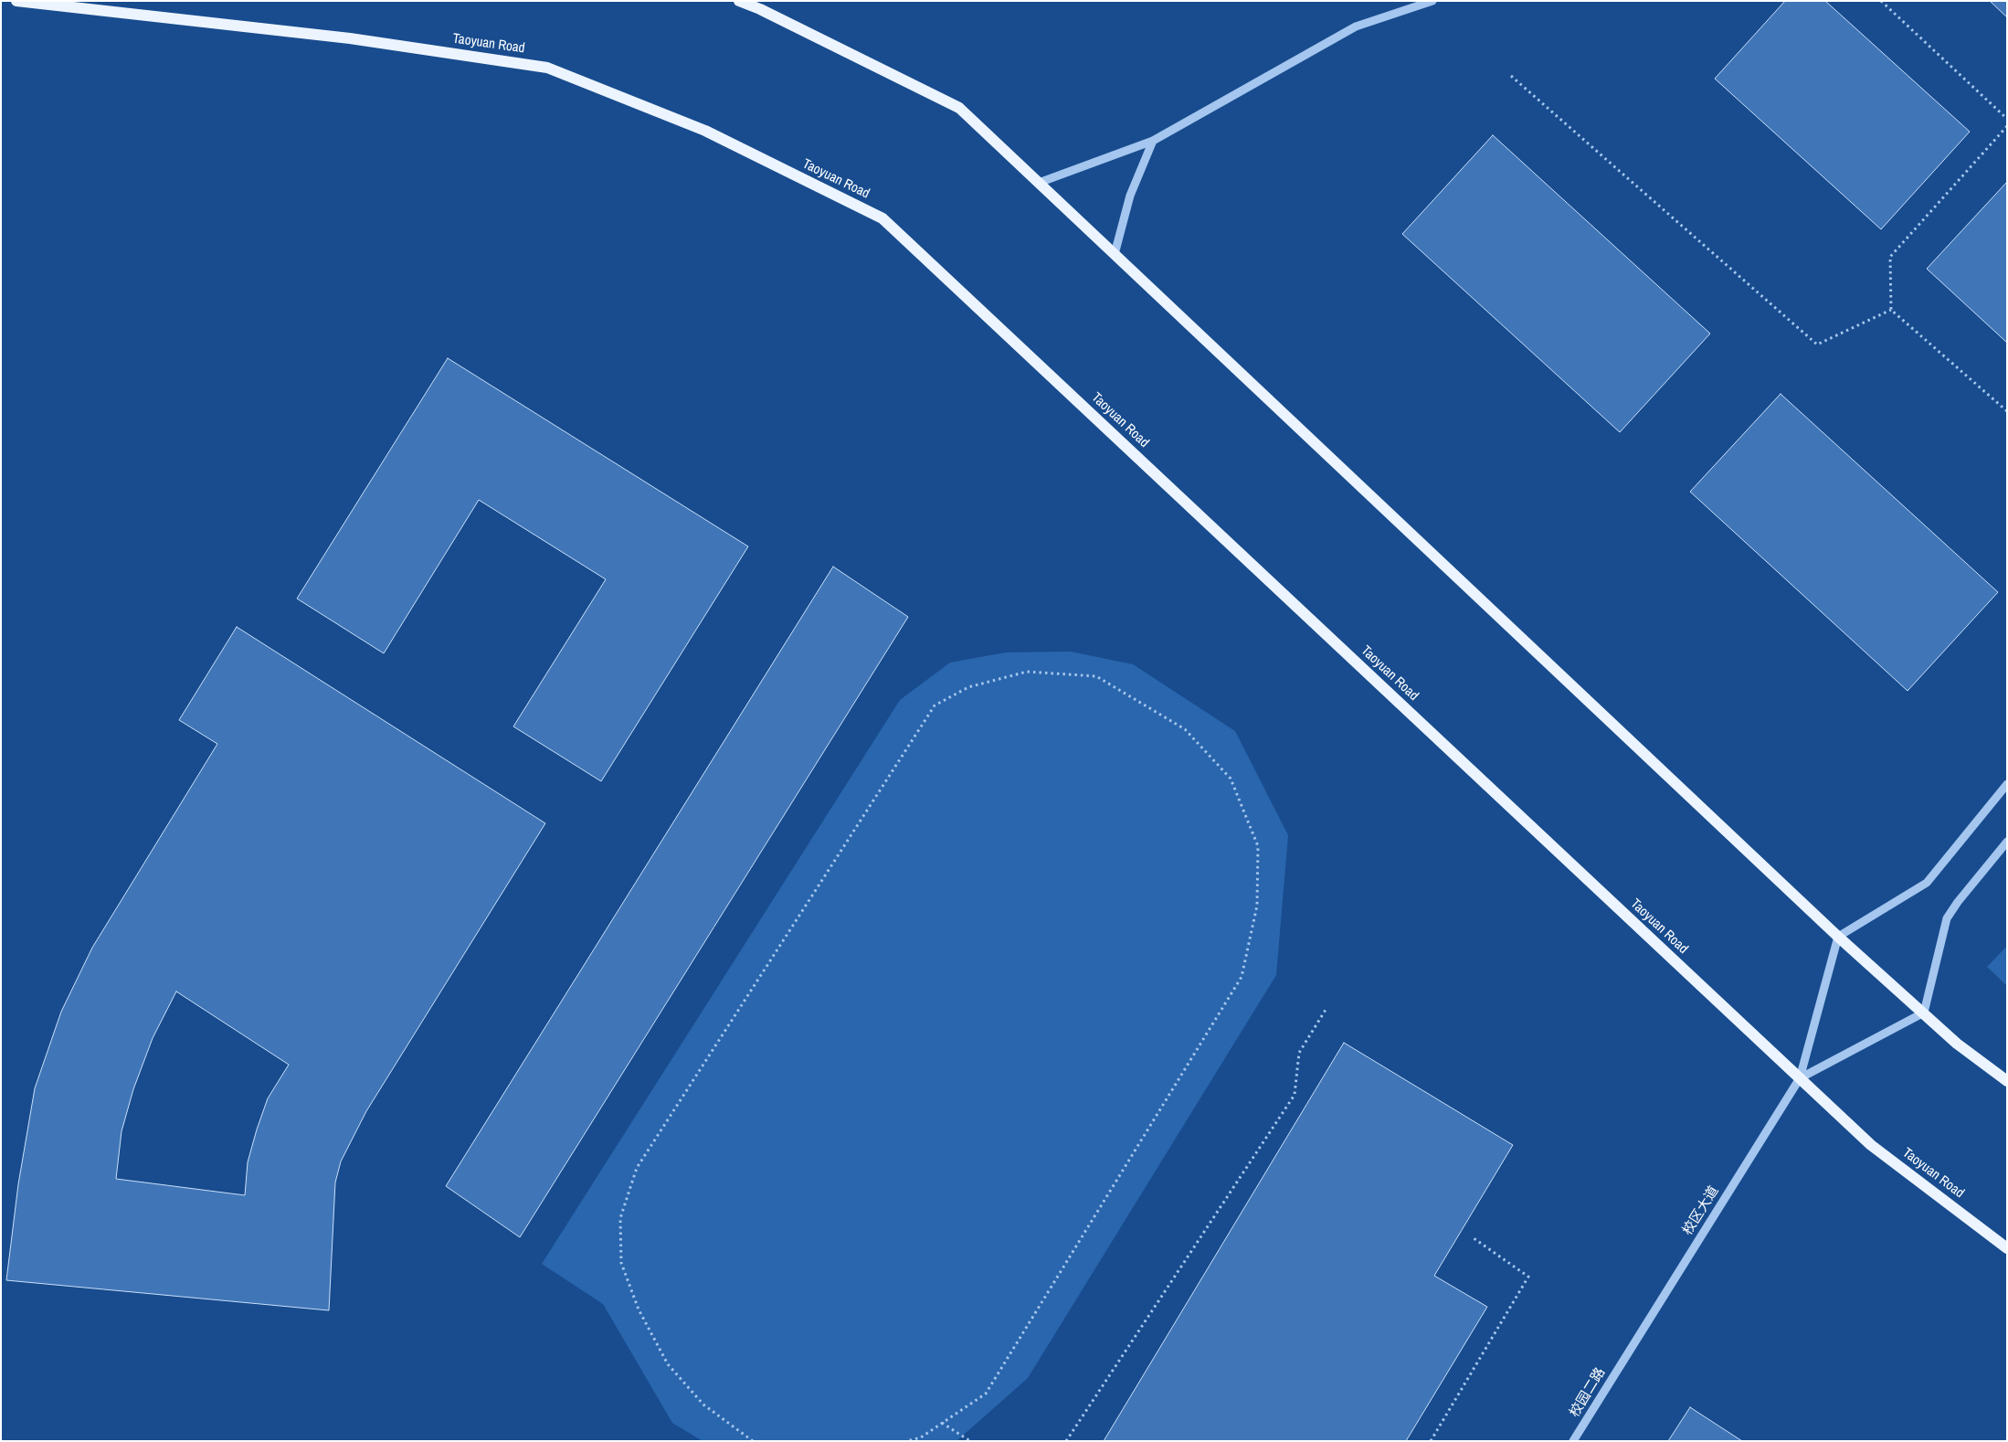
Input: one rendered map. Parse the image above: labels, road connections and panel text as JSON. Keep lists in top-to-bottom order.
{
  "streets": {
    "main road": ["Taoyuan Road"],
    "street": ["校区大道", "校园二路"]
  },
  "crossings": [
    ["Taoyuan Road", "校区大道"],
    ["校区大道", "校园二路"]
  ]
}
